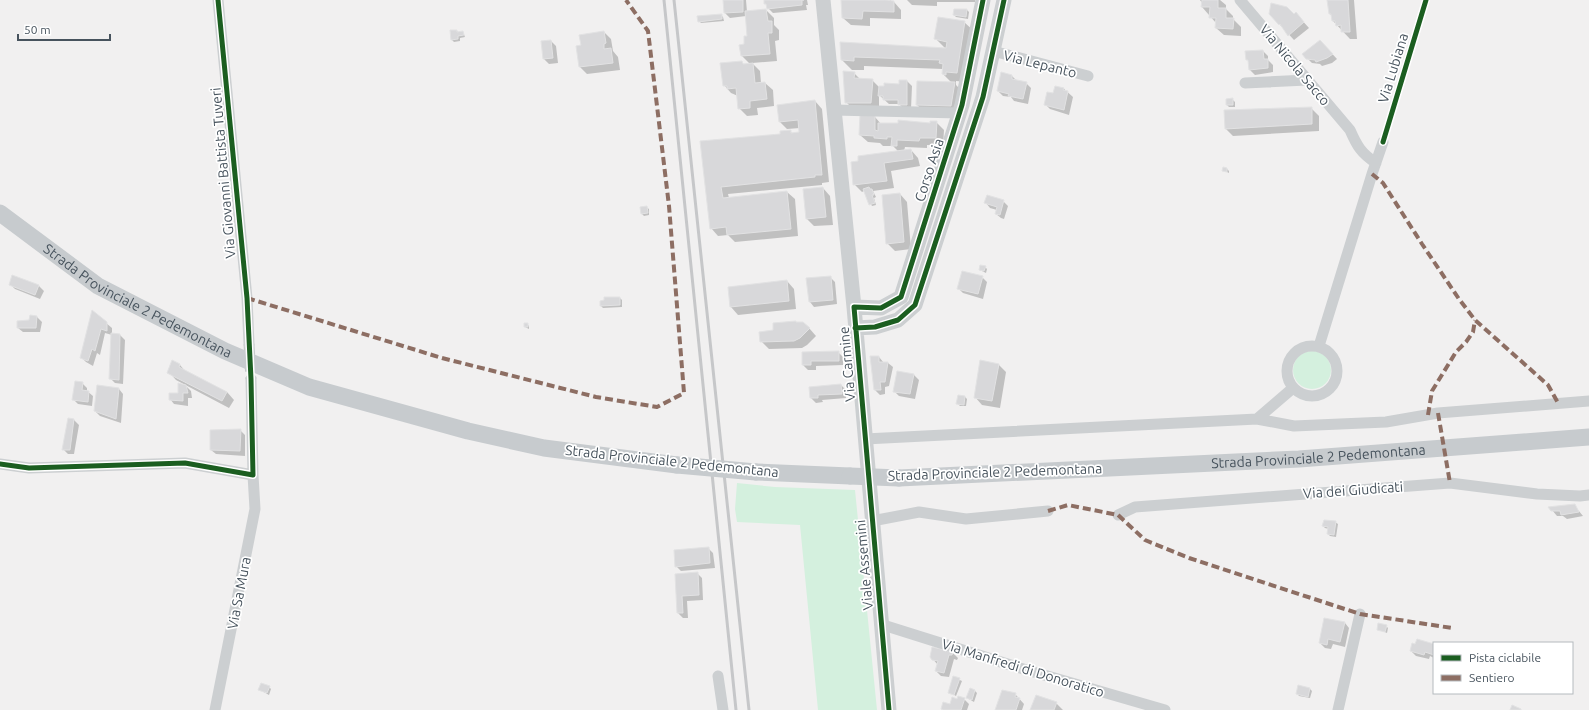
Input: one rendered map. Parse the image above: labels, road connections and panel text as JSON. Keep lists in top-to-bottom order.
{
  "streets": {
    "main road": ["Strada Provinciale 2 Pedemontana"],
    "street": [
      "Via Lepanto",
      "Via Nicola Sacco",
      "Corso Asia",
      "Via Giovanni Battista Tuveri",
      "Via Carmine",
      "Via dei Giudicati",
      "Viale Assemini",
      "Via Sa Mura",
      "Via Manfredi di Donoratico"
    ],
    "cycle path": ["Via Lubiana"]
  },
  "crossings": [
    ["Via Lepanto", "Corso Asia"],
    ["Corso Asia", "Via Carmine"],
    ["Via Carmine", "Viale Assemini"],
    ["Viale Assemini", "Via Manfredi di Donoratico"]
  ],
  "legend": ["Pista ciclabile", "Sentiero"],
  "scale_bar": "50 m"
}
